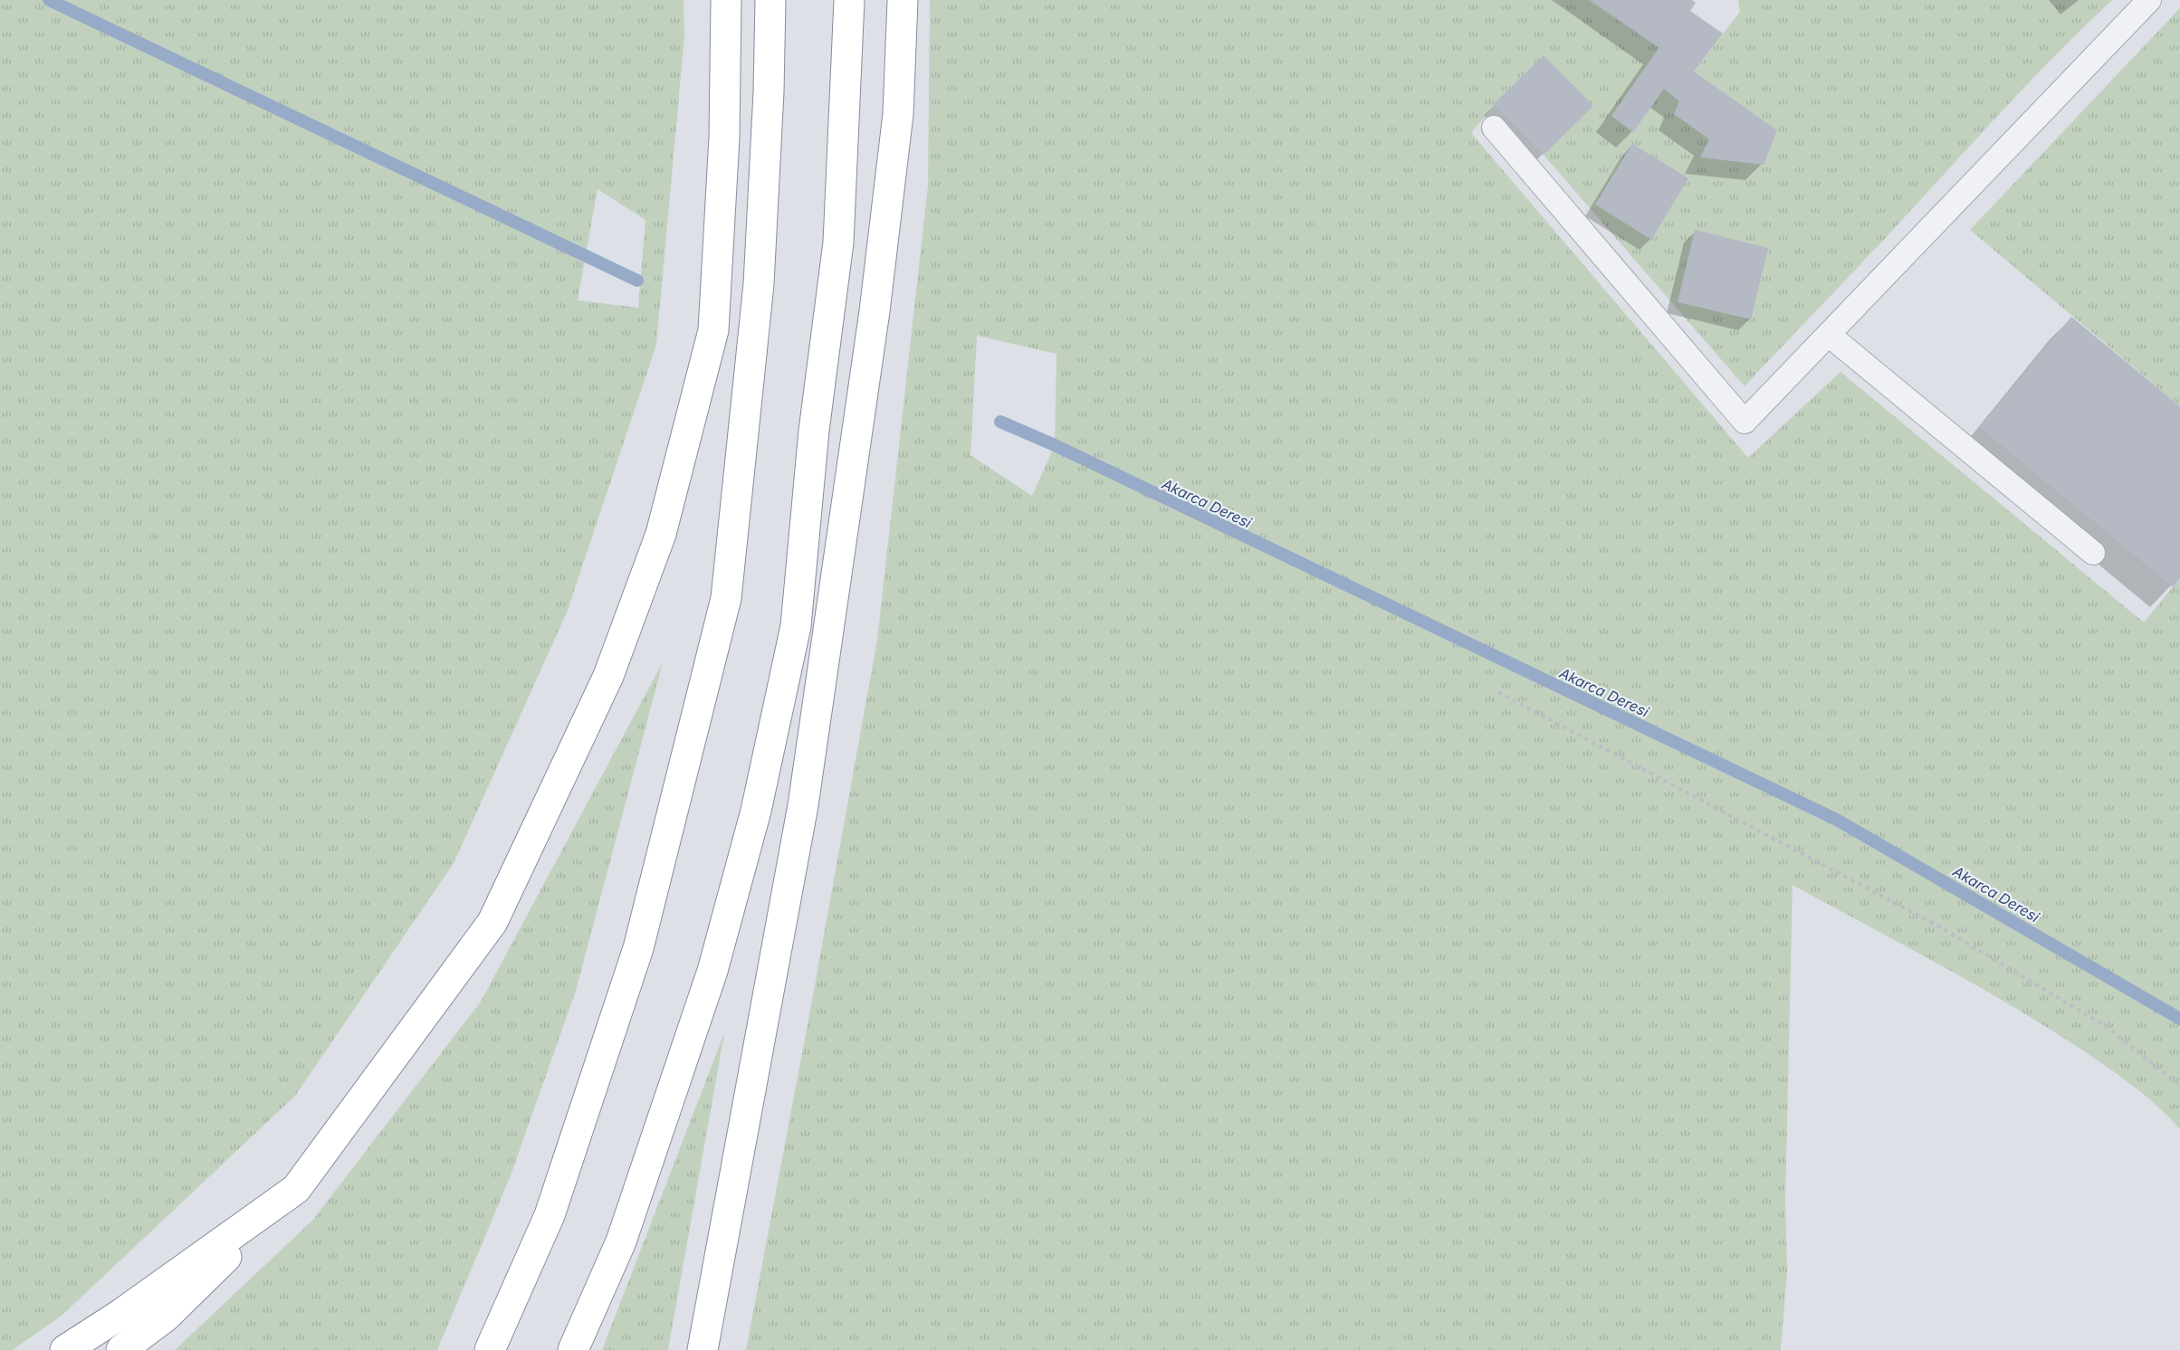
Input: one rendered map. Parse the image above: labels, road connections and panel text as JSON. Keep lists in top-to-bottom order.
{
  "water": ["Akarca Deresi"]
}
